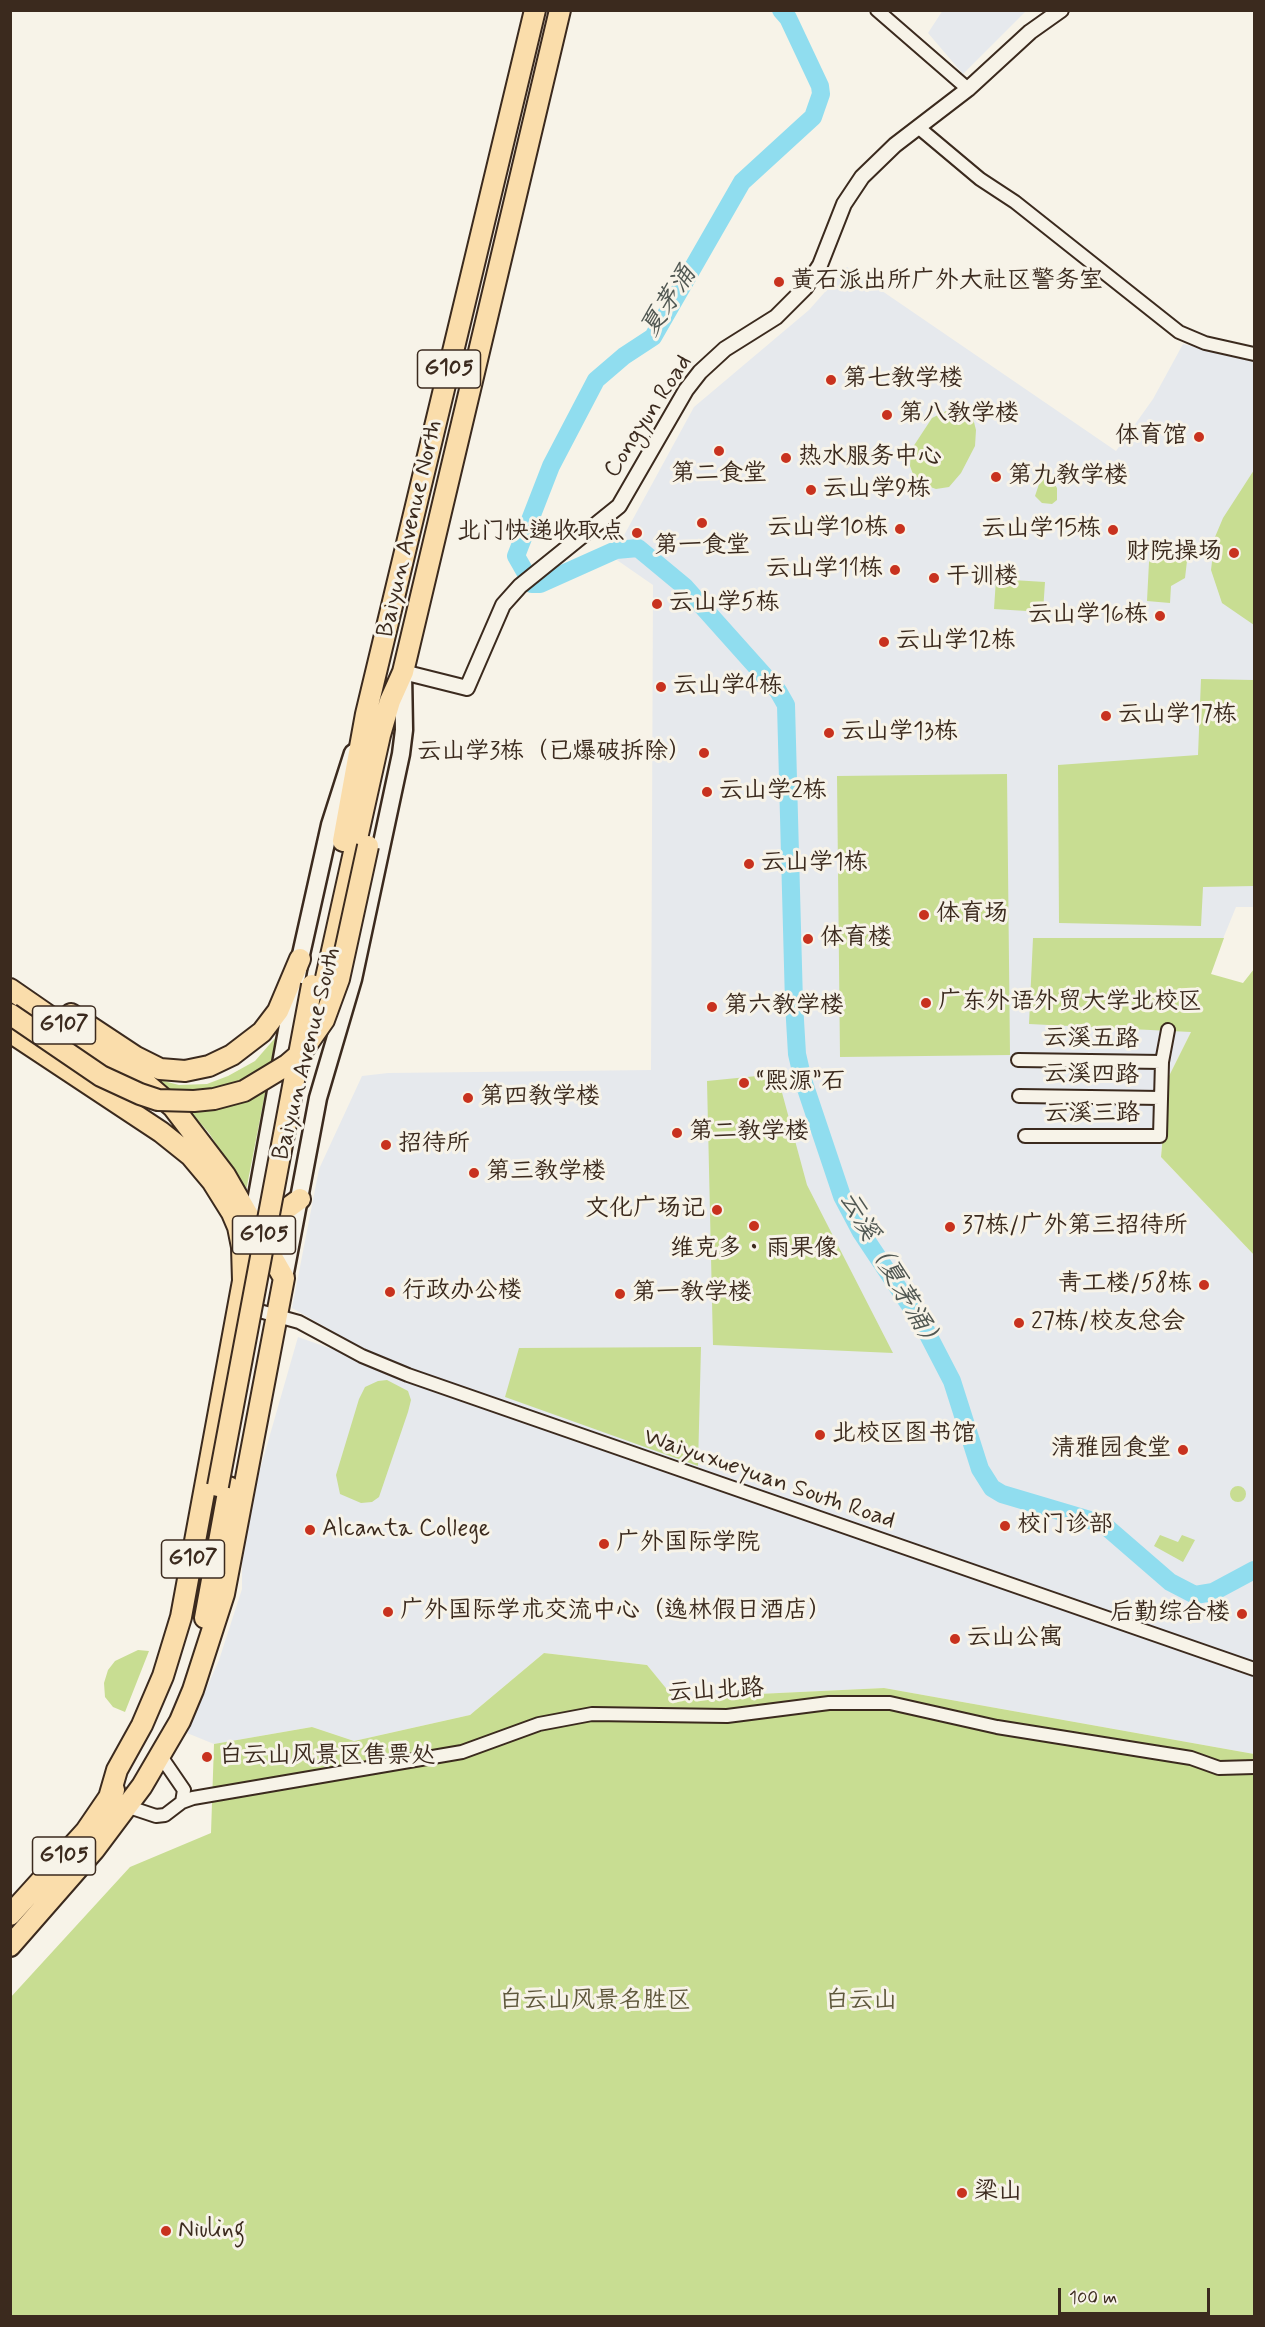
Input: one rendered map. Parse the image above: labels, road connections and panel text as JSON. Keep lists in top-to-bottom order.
{
  "streets": {
    "highway": [
      "G105",
      "Baiyun Avenue North",
      "G107",
      "Baiyun Avenue South"
    ],
    "street": [
      "Congyun Road",
      "云溪五路",
      "云溪四路",
      "云溪三路",
      "Waiyuxueyuan South Road",
      "云山北路"
    ]
  },
  "crossings": [
    ["Congyun Road", "Baiyun Avenue North"],
    ["Congyun Road", "Baiyun Avenue South"],
    ["Baiyun Avenue North", "Baiyun Avenue South"],
    ["G107", "Baiyun Avenue South"],
    ["Baiyun Avenue South", "Waiyuxueyuan South Road"],
    ["Baiyun Avenue South", "云山北路"],
    ["云溪四路", "云溪三路"]
  ],
  "water": ["夏茅涌", "云溪（夏茅涌）"],
  "parks": ["白云山风景名胜区", "白云山"],
  "places": [
    "黄石派出所广外大社区警务室",
    "第七教学楼",
    "第八教学楼",
    "体育馆",
    "第二食堂",
    "热水服务中心",
    "第九教学楼",
    "云山学9栋",
    "第一食堂",
    "云山学10栋",
    "云山学15栋",
    "北门快递收取点",
    "财院操场",
    "云山学11栋",
    "干训楼",
    "云山学5栋",
    "云山学16栋",
    "云山学12栋",
    "云山学4栋",
    "云山学17栋",
    "云山学13栋",
    "云山学3栋（已爆破拆除）",
    "云山学2栋",
    "云山学1栋",
    "体育场",
    "体育楼",
    "广东外语外贸大学北校区",
    "第六教学楼",
    "“熙源”石",
    "第四教学楼",
    "第二教学楼",
    "招待所",
    "第三教学楼",
    "文化广场记",
    "维克多・雨果像",
    "37栋/广外第三招待所",
    "青工楼/58栋",
    "行政办公楼",
    "第一教学楼",
    "27栋/校友总会",
    "北校区图书馆",
    "清雅园食堂",
    "校门诊部",
    "Alcanta College",
    "广外国际学院",
    "广外国际学术交流中心（逸林假日酒店）",
    "后勤综合楼",
    "云山公寓",
    "白云山风景区售票处",
    "梁山",
    "Niuling"
  ],
  "scale_bar": "100 m"
}
